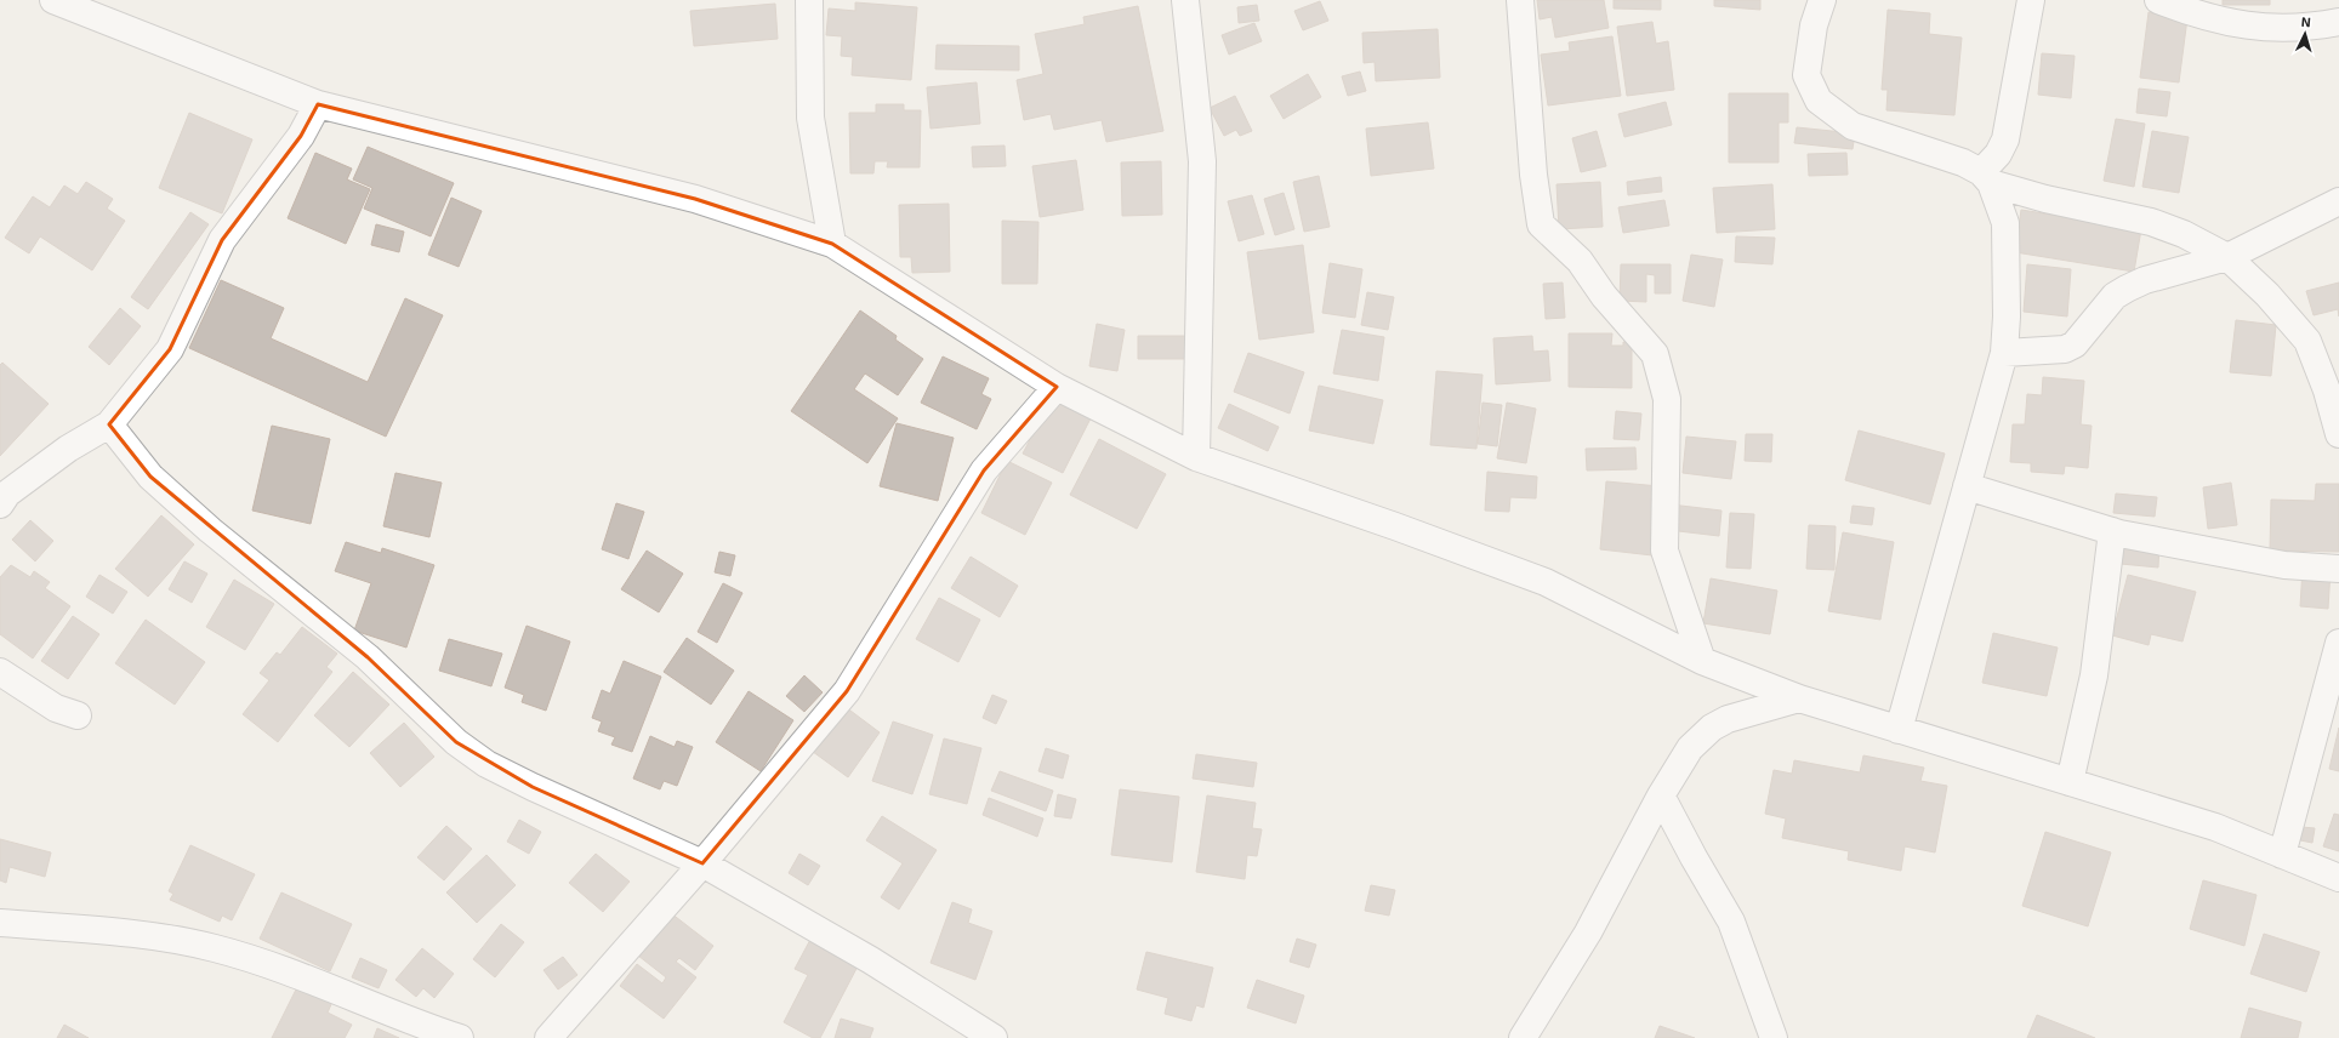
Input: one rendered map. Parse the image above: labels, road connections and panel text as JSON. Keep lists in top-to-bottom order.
{
  "north": "top"
}
